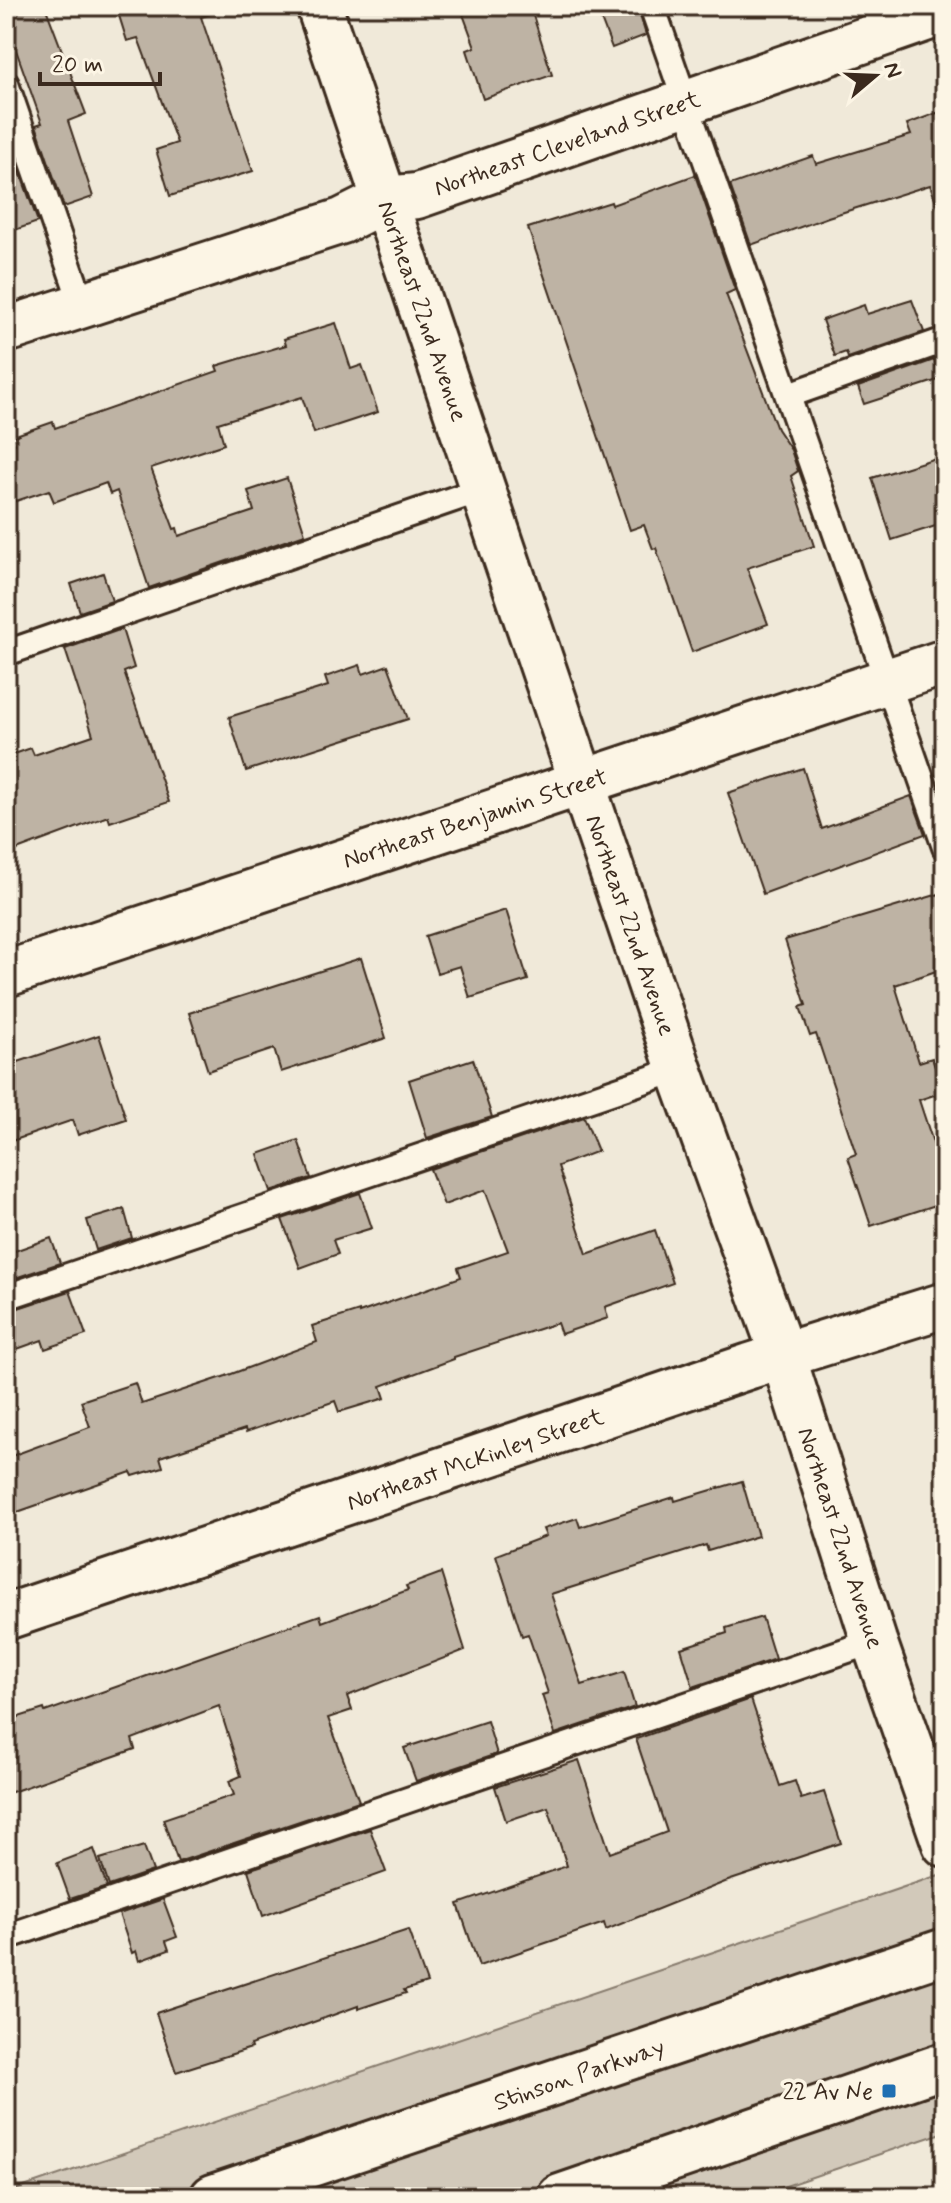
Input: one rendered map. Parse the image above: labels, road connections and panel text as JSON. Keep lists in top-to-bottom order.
{
  "streets": {
    "street": [
      "Northeast Cleveland Street",
      "Northeast 22nd Avenue",
      "Northeast Benjamin Street",
      "Northeast McKinley Street",
      "Stinson Parkway"
    ]
  },
  "crossings": [
    ["Northeast Cleveland Street", "Northeast 22nd Avenue"],
    ["Northeast 22nd Avenue", "Northeast Benjamin Street"],
    ["Northeast 22nd Avenue", "Northeast McKinley Street"]
  ],
  "places": {
    "transit": ["22 Av Ne"]
  },
  "scale_bar": "20 m",
  "north": "right"
}
